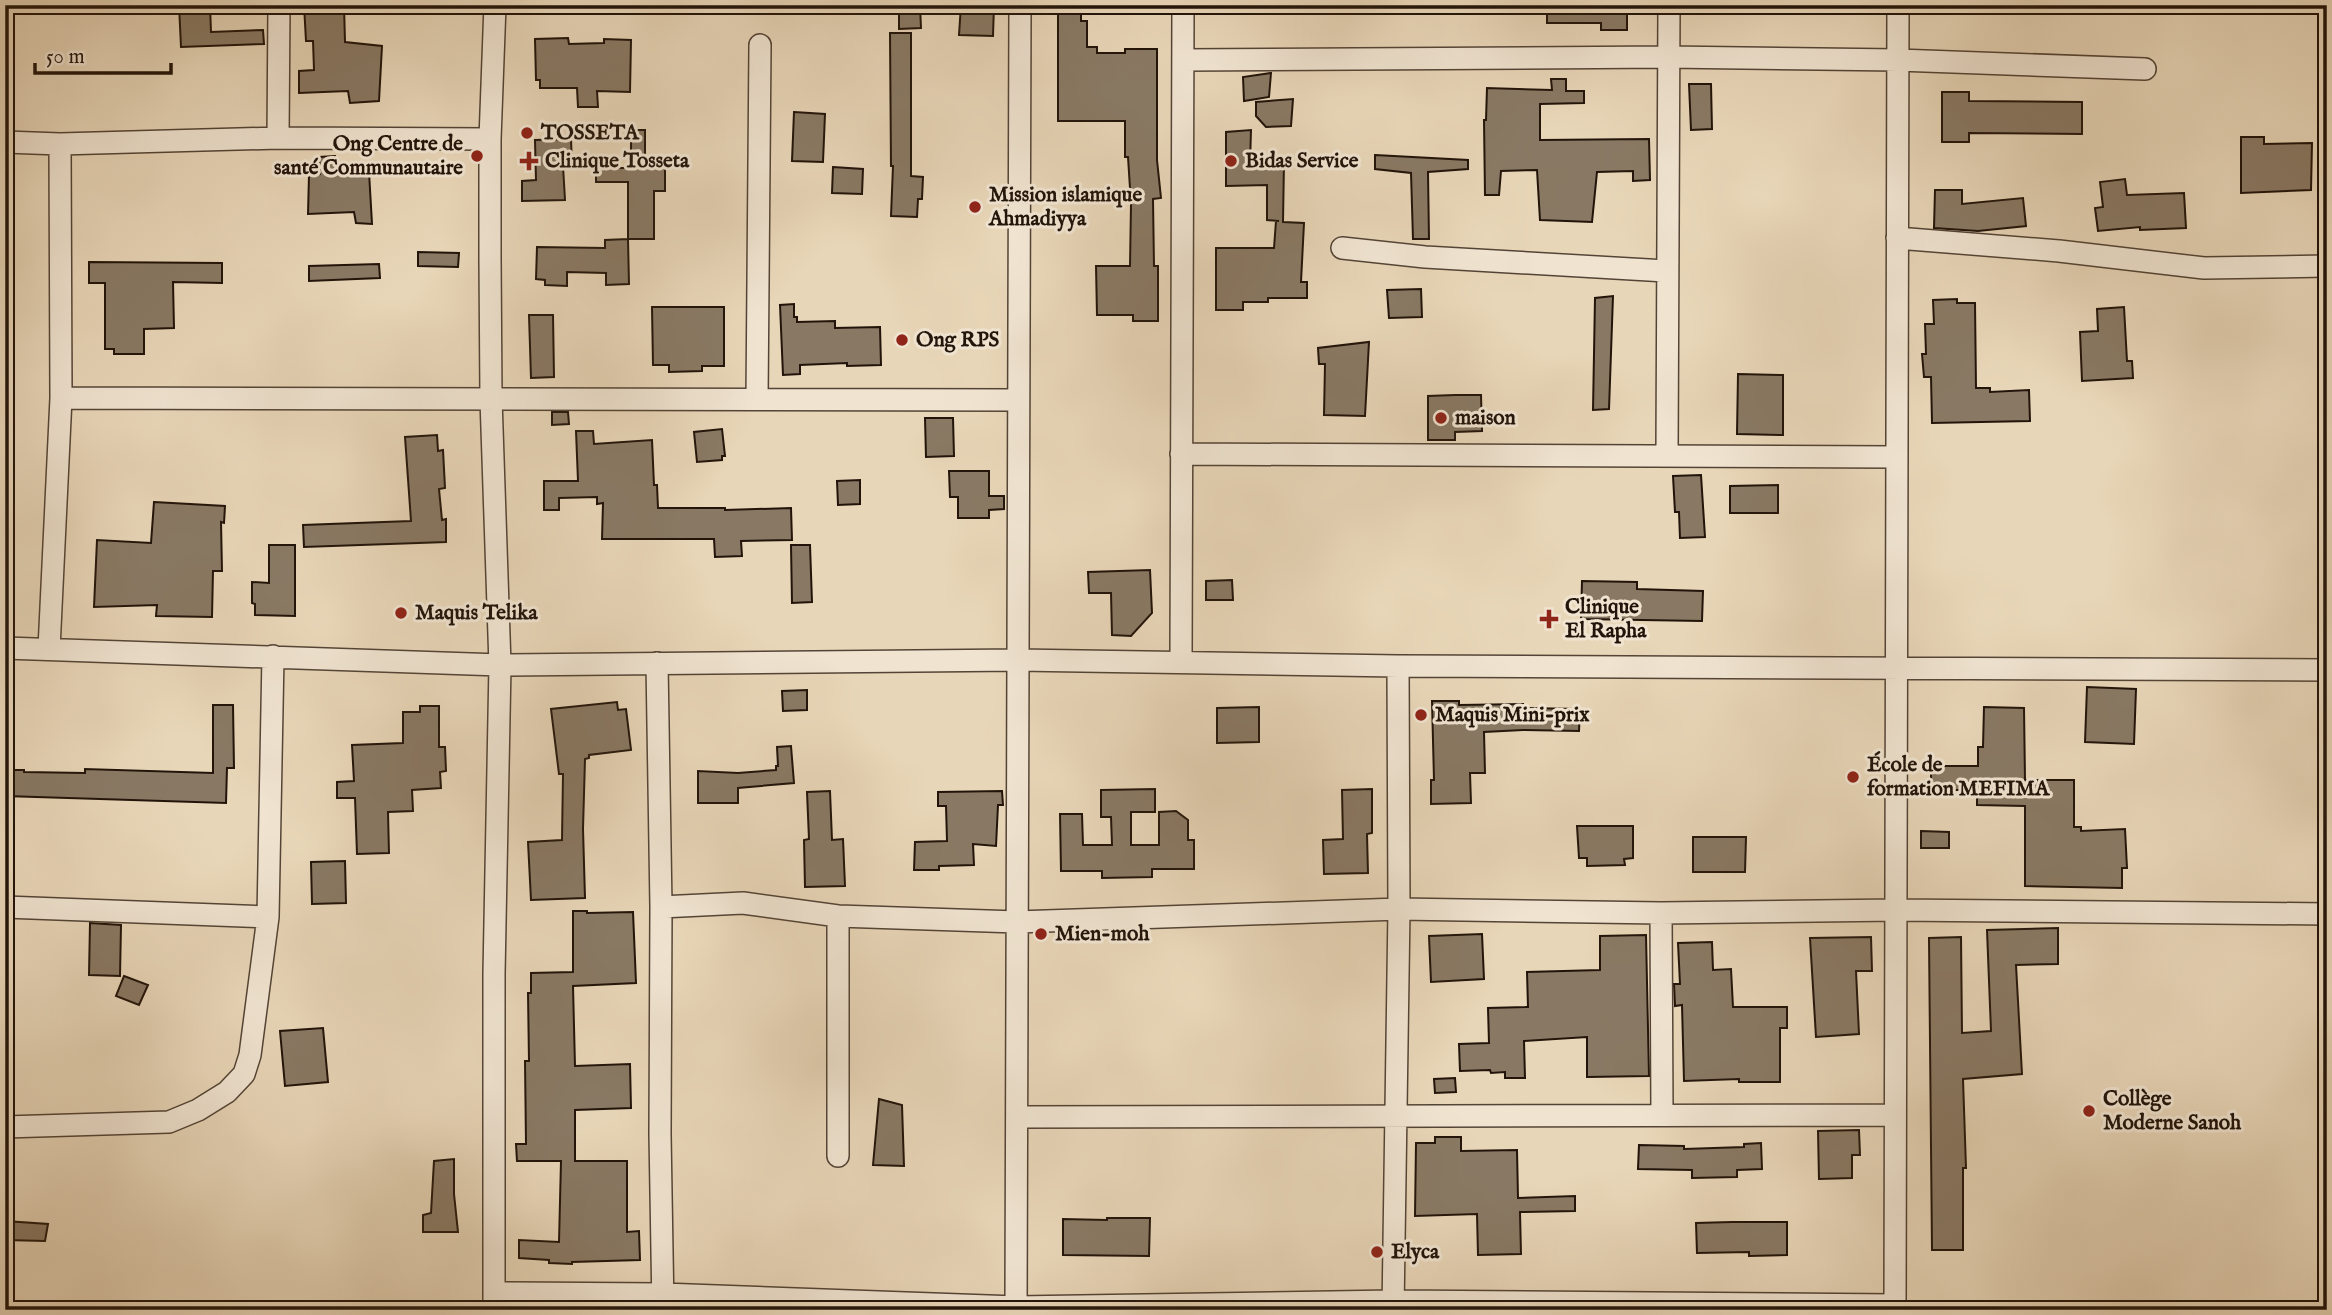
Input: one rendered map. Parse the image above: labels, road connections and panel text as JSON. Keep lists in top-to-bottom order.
{
  "places": {
    "other": [
      "TOSSETA",
      "Ong Centre de santé Communautaire",
      "Bidas Service",
      "Mission islamique Ahmadiyya",
      "Ong RPS",
      "maison",
      "Maquis Telika",
      "Maquis Mini-prix",
      "École de formation MEFIMA",
      "Mien-moh",
      "Collège Moderne Sanoh",
      "Elyca"
    ],
    "health": ["Clinique Tosseta", "Clinique El Rapha"]
  },
  "scale_bar": "50 m"
}
